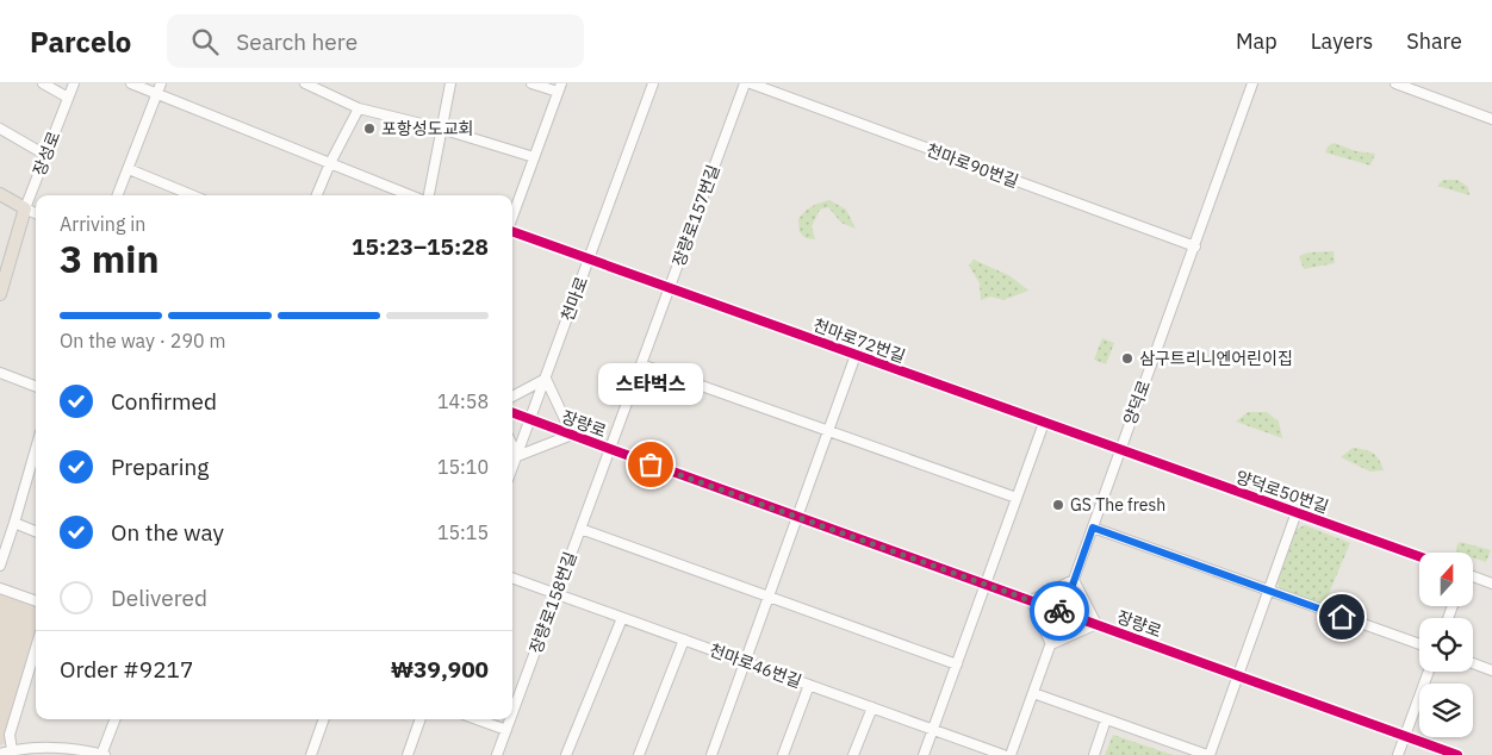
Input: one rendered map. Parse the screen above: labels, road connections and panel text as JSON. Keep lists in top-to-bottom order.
{
  "streets": {
    "main road": ["장성로"],
    "street": [
      "천마로90번길",
      "장량로157번길",
      "천마로",
      "천마로72번길",
      "양덕로",
      "장량로",
      "양덕로50번길",
      "장량로158번길",
      "천마로46번길"
    ]
  },
  "crossings": [
    ["천마로90번길", "양덕로"],
    ["장량로157번길", "천마로72번길"],
    ["장량로157번길", "장량로"],
    ["장량로157번길", "장량로158번길"],
    ["천마로", "천마로72번길"],
    ["천마로", "장량로"],
    ["천마로72번길", "양덕로"],
    ["천마로72번길", "양덕로50번길"],
    ["양덕로", "장량로"],
    ["양덕로", "양덕로50번길"],
    ["장량로", "장량로158번길"],
    ["장량로158번길", "천마로46번길"]
  ],
  "places": [
    "포항성도교회",
    "삼구트리니엔어린이집",
    "스타벅스",
    "GS The fresh"
  ],
  "north": "top",
  "page": {
    "header": "Parcelo",
    "search": "Search here",
    "nav": ["Map", "Layers", "Share"],
    "heading": ["3 min", "Arriving in", "15:23–15:28"],
    "panel": ["Order #9217", "₩39,900"],
    "bar": "On the way · 290 m",
    "bubble": "스타벅스",
    "list": [
      ["Confirmed", "14:58"],
      ["Preparing", "15:10"],
      ["On the way", "15:15"],
      "Delivered"
    ]
  }
}
